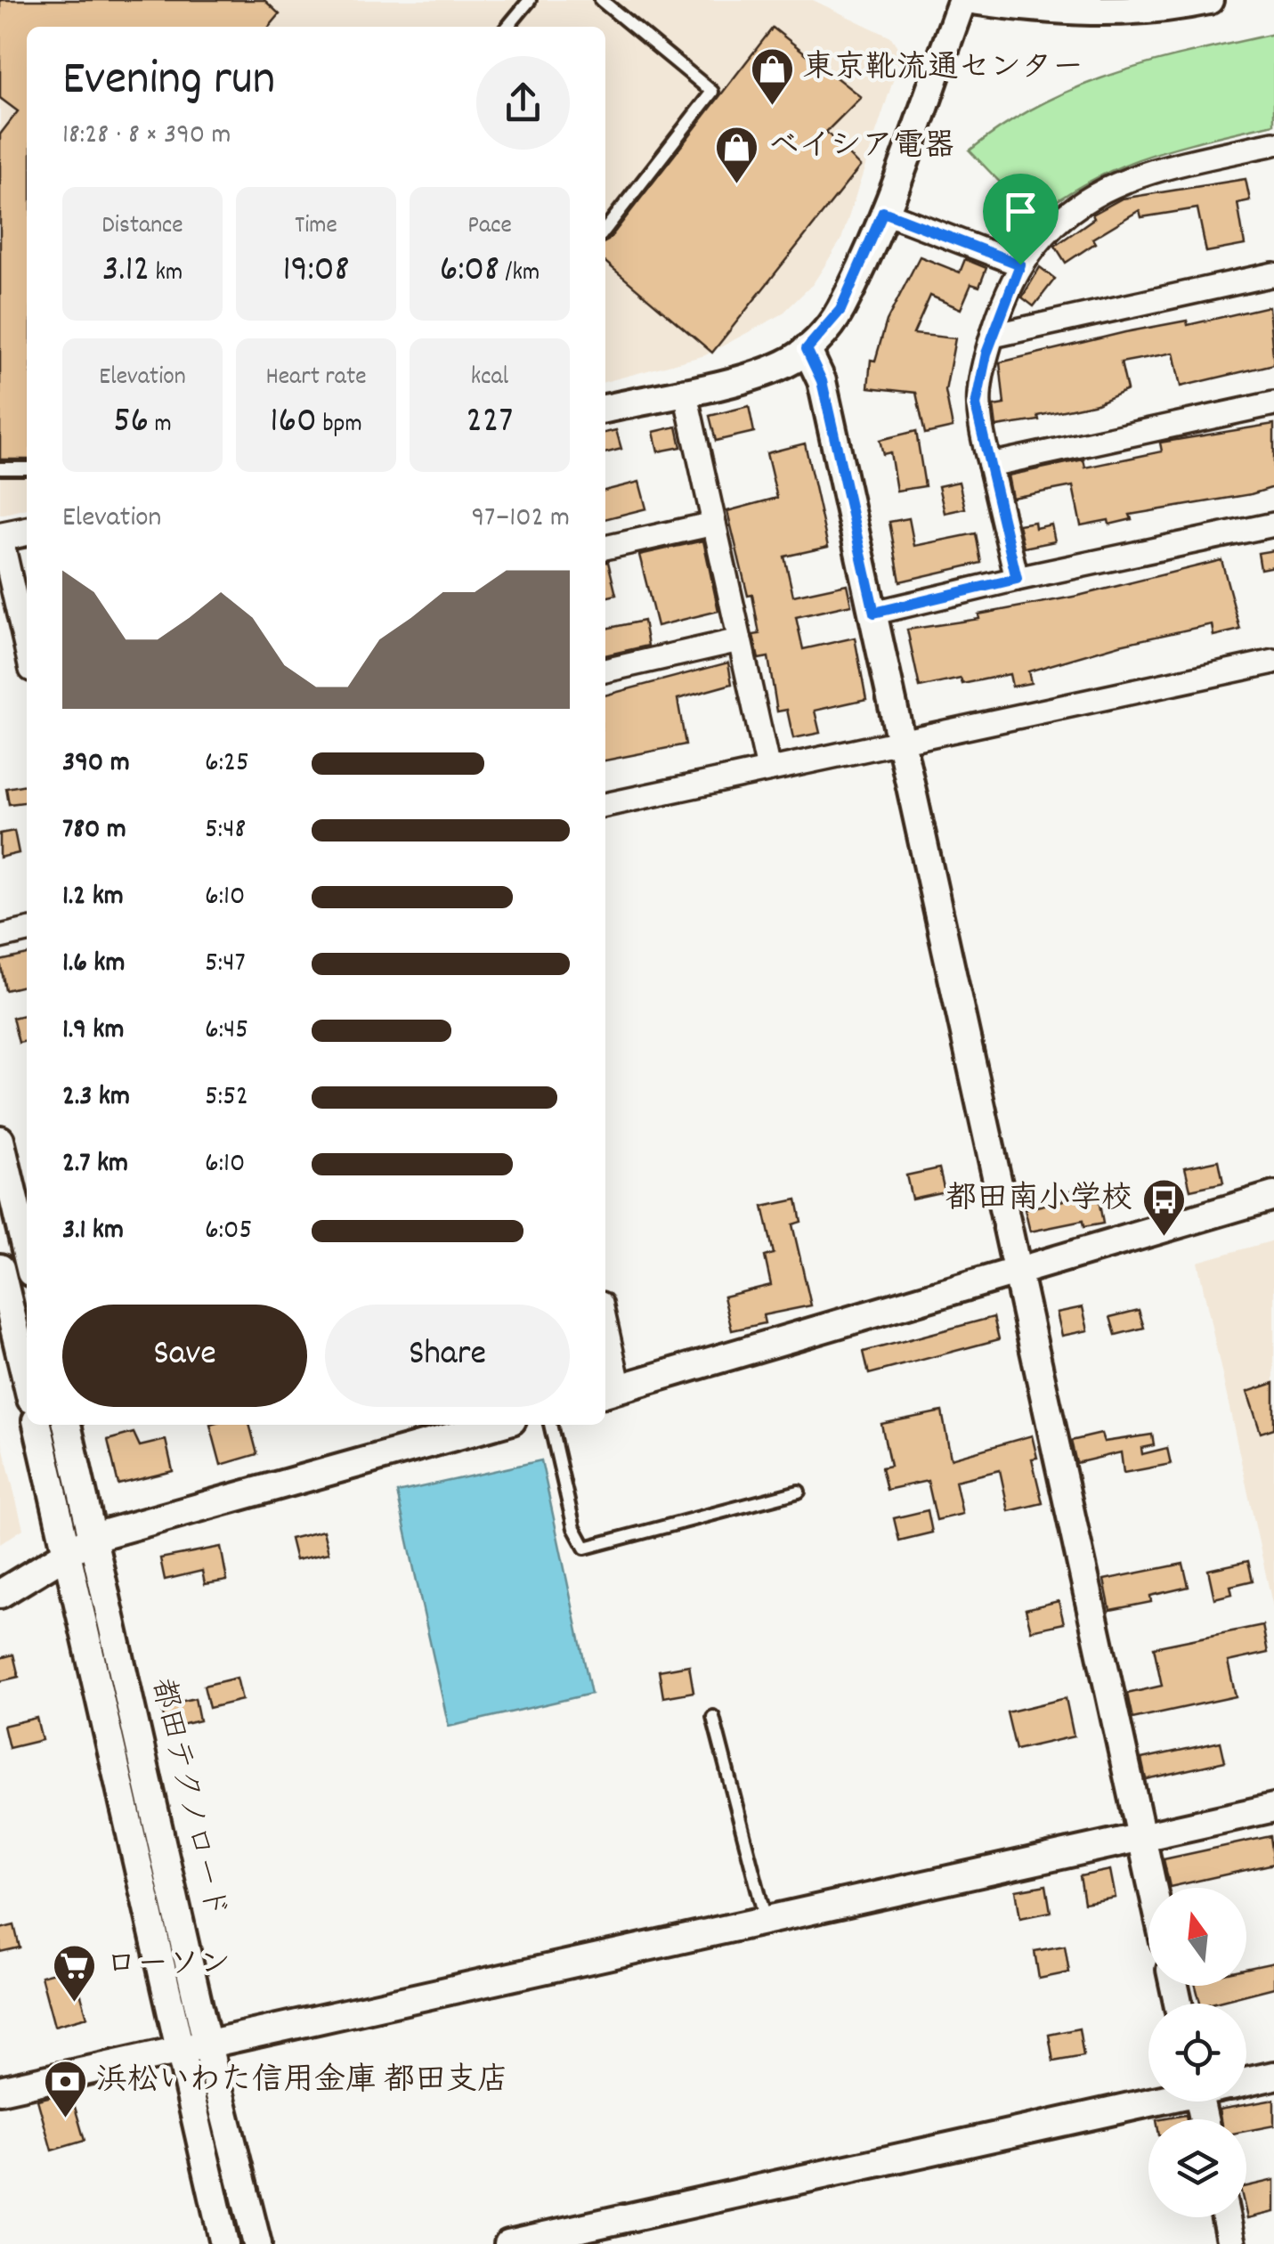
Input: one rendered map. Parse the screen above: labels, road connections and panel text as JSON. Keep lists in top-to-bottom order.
{
  "streets": {
    "street": ["都田テクノロード"]
  },
  "places": {
    "shop": ["東京靴流通センター", "ベイシア電器"],
    "bus stop": ["都田南小学校"],
    "supermarket": ["ローソン"],
    "bank": ["浜松いわた信用金庫 都田支店"]
  },
  "north": "top",
  "page": {
    "heading": ["Evening run", "18:28 · 8 × 390 m"],
    "stats": [
      ["Distance", "3.12 km"],
      ["Time", "19:08"],
      ["Pace", "6:08 /km"],
      ["Elevation", "56 m"],
      ["Heart rate", "160 bpm"],
      ["kcal", "227"]
    ],
    "chart": ["Elevation", "97–102 m"],
    "list": [
      {
        "name": "390 m",
        "note": "6:25"
      },
      {
        "name": "780 m",
        "note": "5:48"
      },
      {
        "name": "1.2 km",
        "note": "6:10"
      },
      {
        "name": "1.6 km",
        "note": "5:47"
      },
      {
        "name": "1.9 km",
        "note": "6:45"
      },
      {
        "name": "2.3 km",
        "note": "5:52"
      },
      {
        "name": "2.7 km",
        "note": "6:10"
      },
      {
        "name": "3.1 km",
        "note": "6:05"
      }
    ],
    "buttons": ["Save", "Share"]
  }
}
